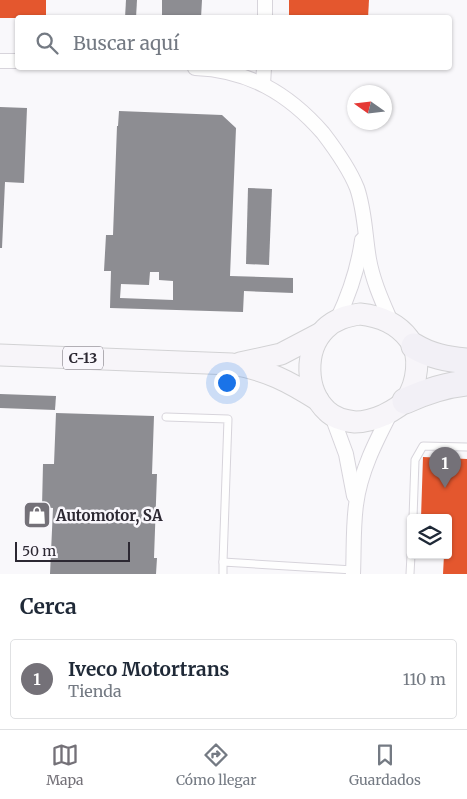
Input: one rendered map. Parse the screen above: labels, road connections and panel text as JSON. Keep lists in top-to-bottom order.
{
  "streets": {
    "main road": ["C-13"]
  },
  "places": {
    "shop": ["Automotor, SA"]
  },
  "scale_bar": "50 m",
  "north": "left",
  "page": {
    "search": "Buscar aquí",
    "pins": "1",
    "scale": "50 m",
    "heading": "Cerca",
    "list": [
      {
        "mark": "1",
        "name": "Iveco Motortrans",
        "note": "Tienda",
        "value": "110 m"
      }
    ],
    "nav": ["Mapa", "Cómo llegar", "Guardados"]
  }
}
